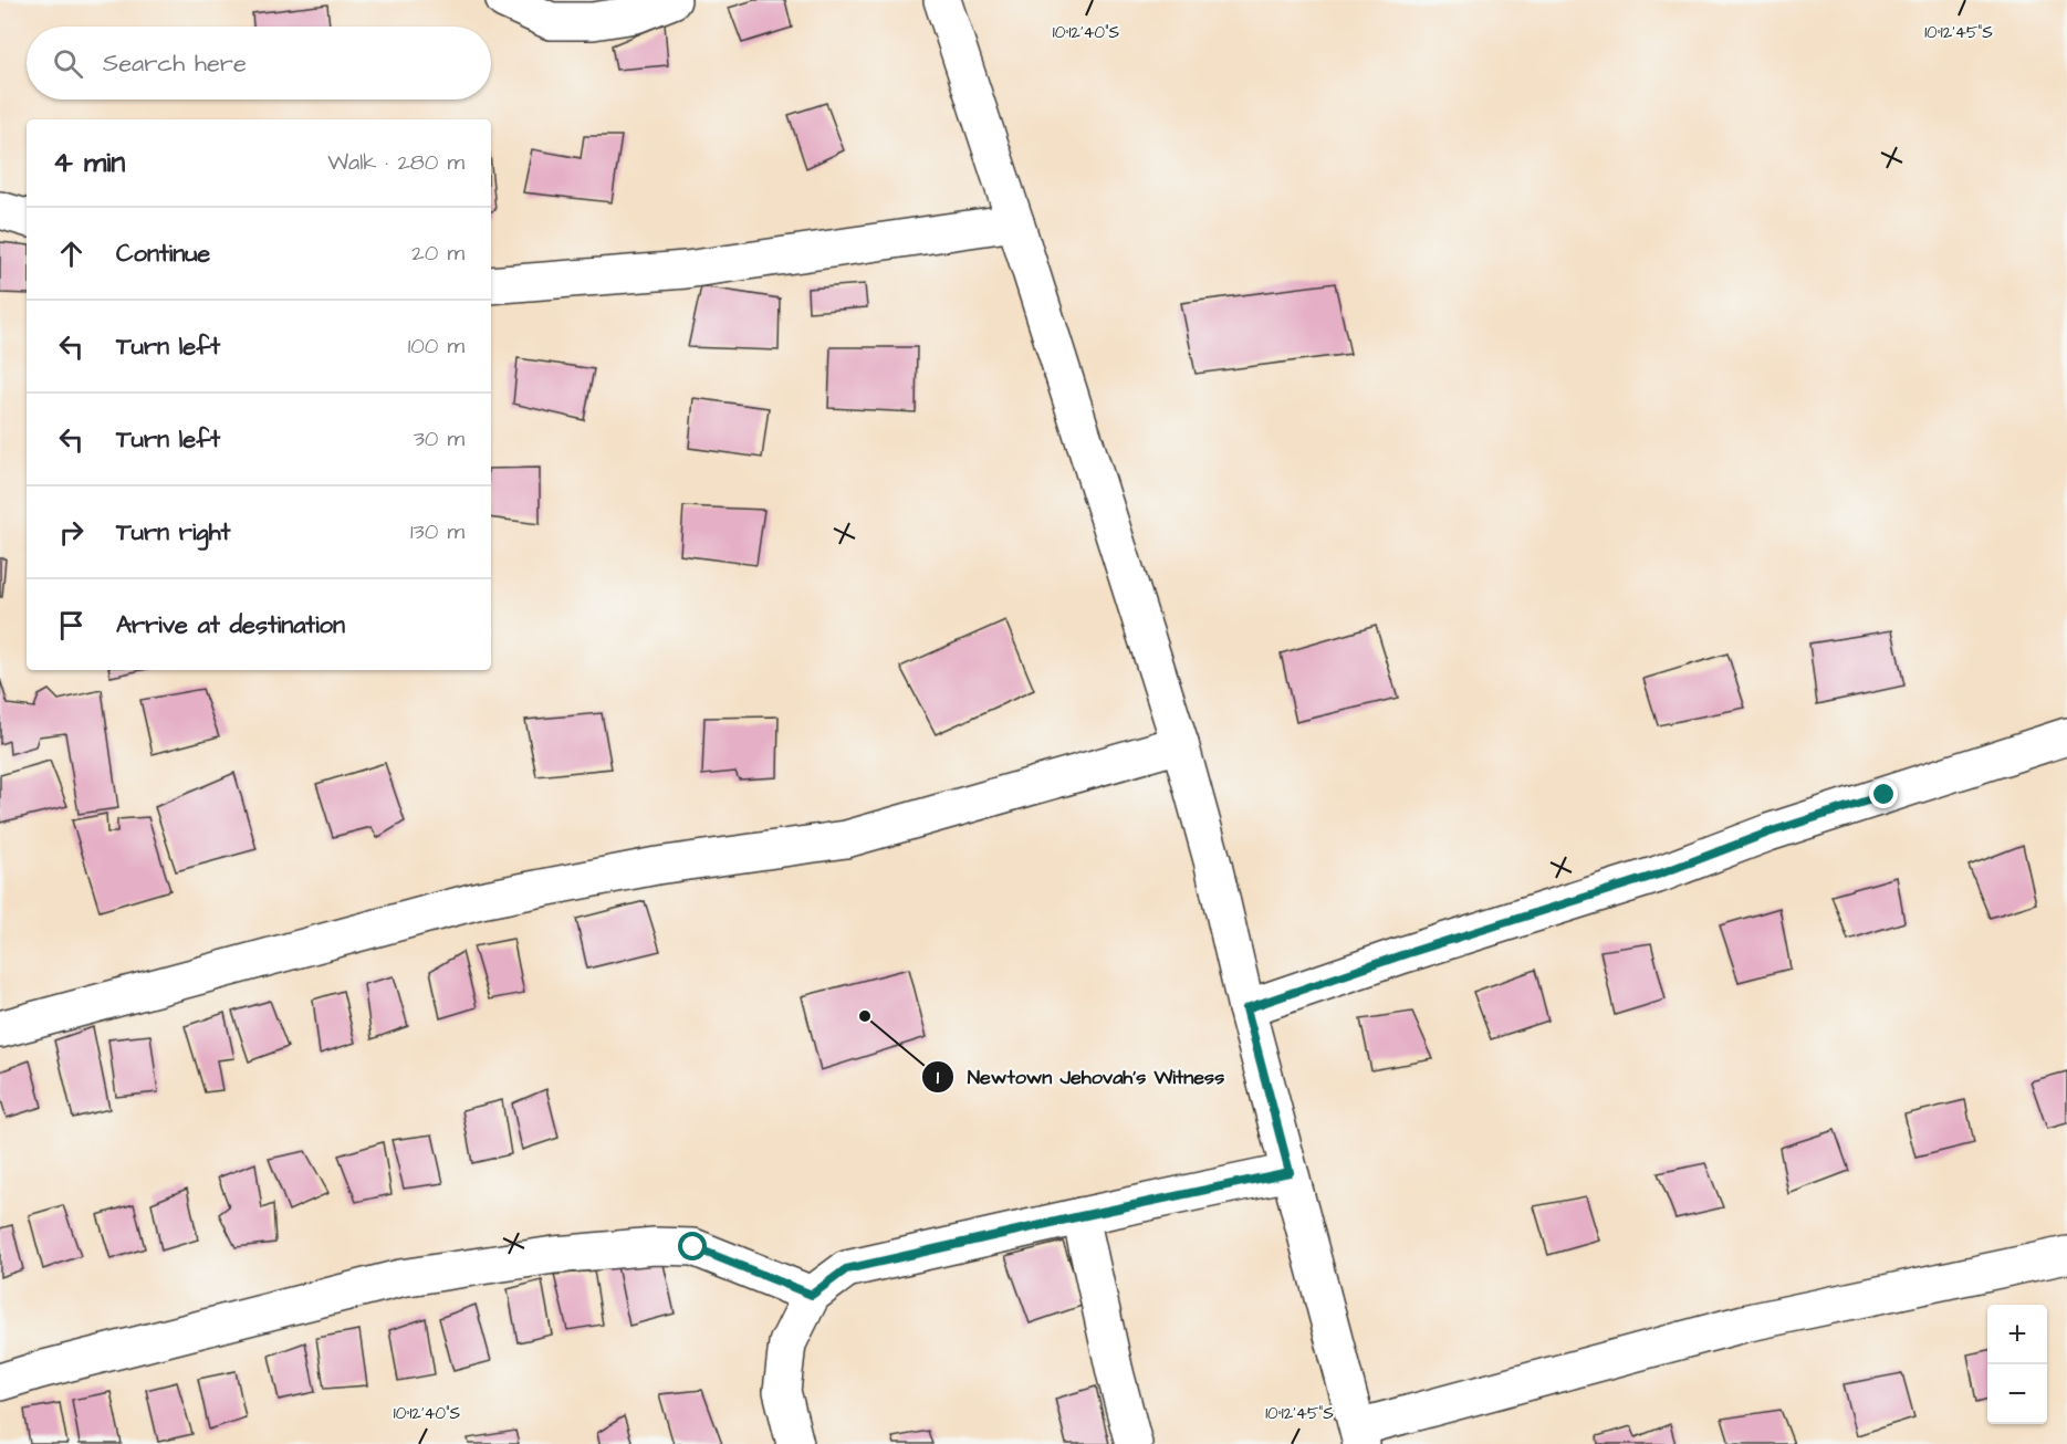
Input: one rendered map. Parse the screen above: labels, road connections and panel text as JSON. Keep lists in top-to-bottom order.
{
  "places": ["Newtown Jehovah's Witness"],
  "page": {
    "search": "Search here",
    "heading": ["4 min", "Walk · 280 m"],
    "list": [
      ["Continue", "20 m"],
      ["Turn left", "100 m"],
      ["Turn left", "30 m"],
      ["Turn right", "130 m"],
      "Arrive at destination"
    ],
    "map_buttons": ["+", "−"]
  },
  "coordinates": ["10°12'40\"S", "10°12'45\"S"]
}
